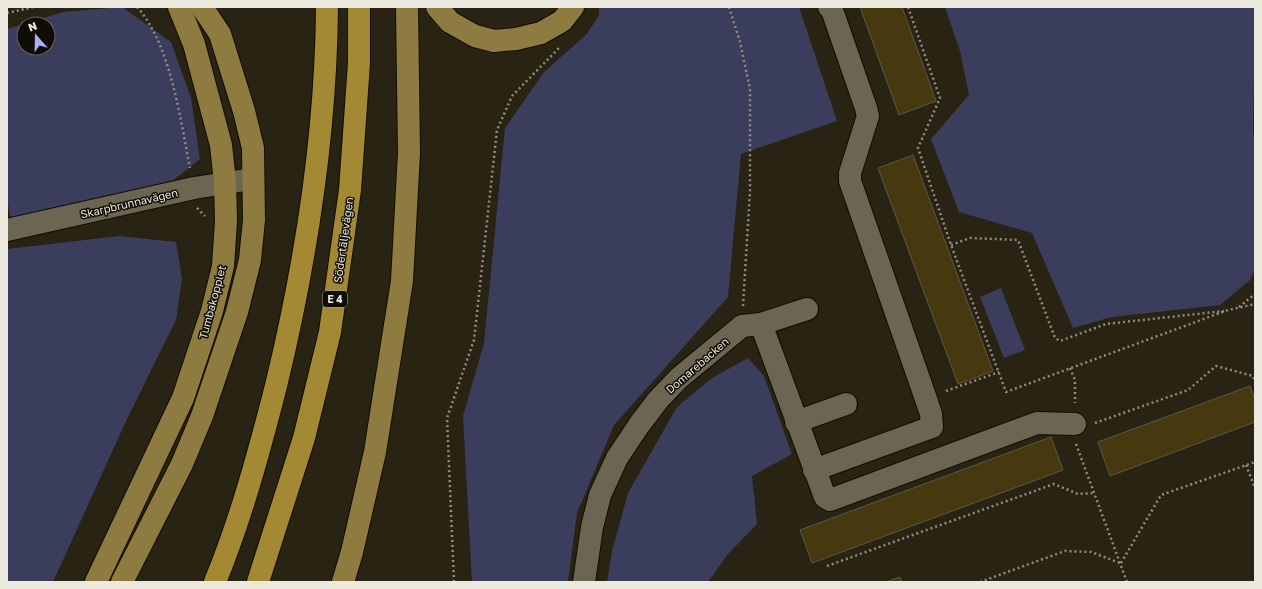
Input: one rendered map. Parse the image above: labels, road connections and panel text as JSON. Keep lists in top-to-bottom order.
{
  "streets": {
    "highway": ["Södertäljevägen", "E 4"],
    "main road": ["Tumbakopplet"],
    "street": ["Skarpbrunnavägen", "Domarebacken"]
  },
  "crossings": [
    ["Skarpbrunnavägen", "Tumbakopplet"]
  ],
  "north": "top"
}
